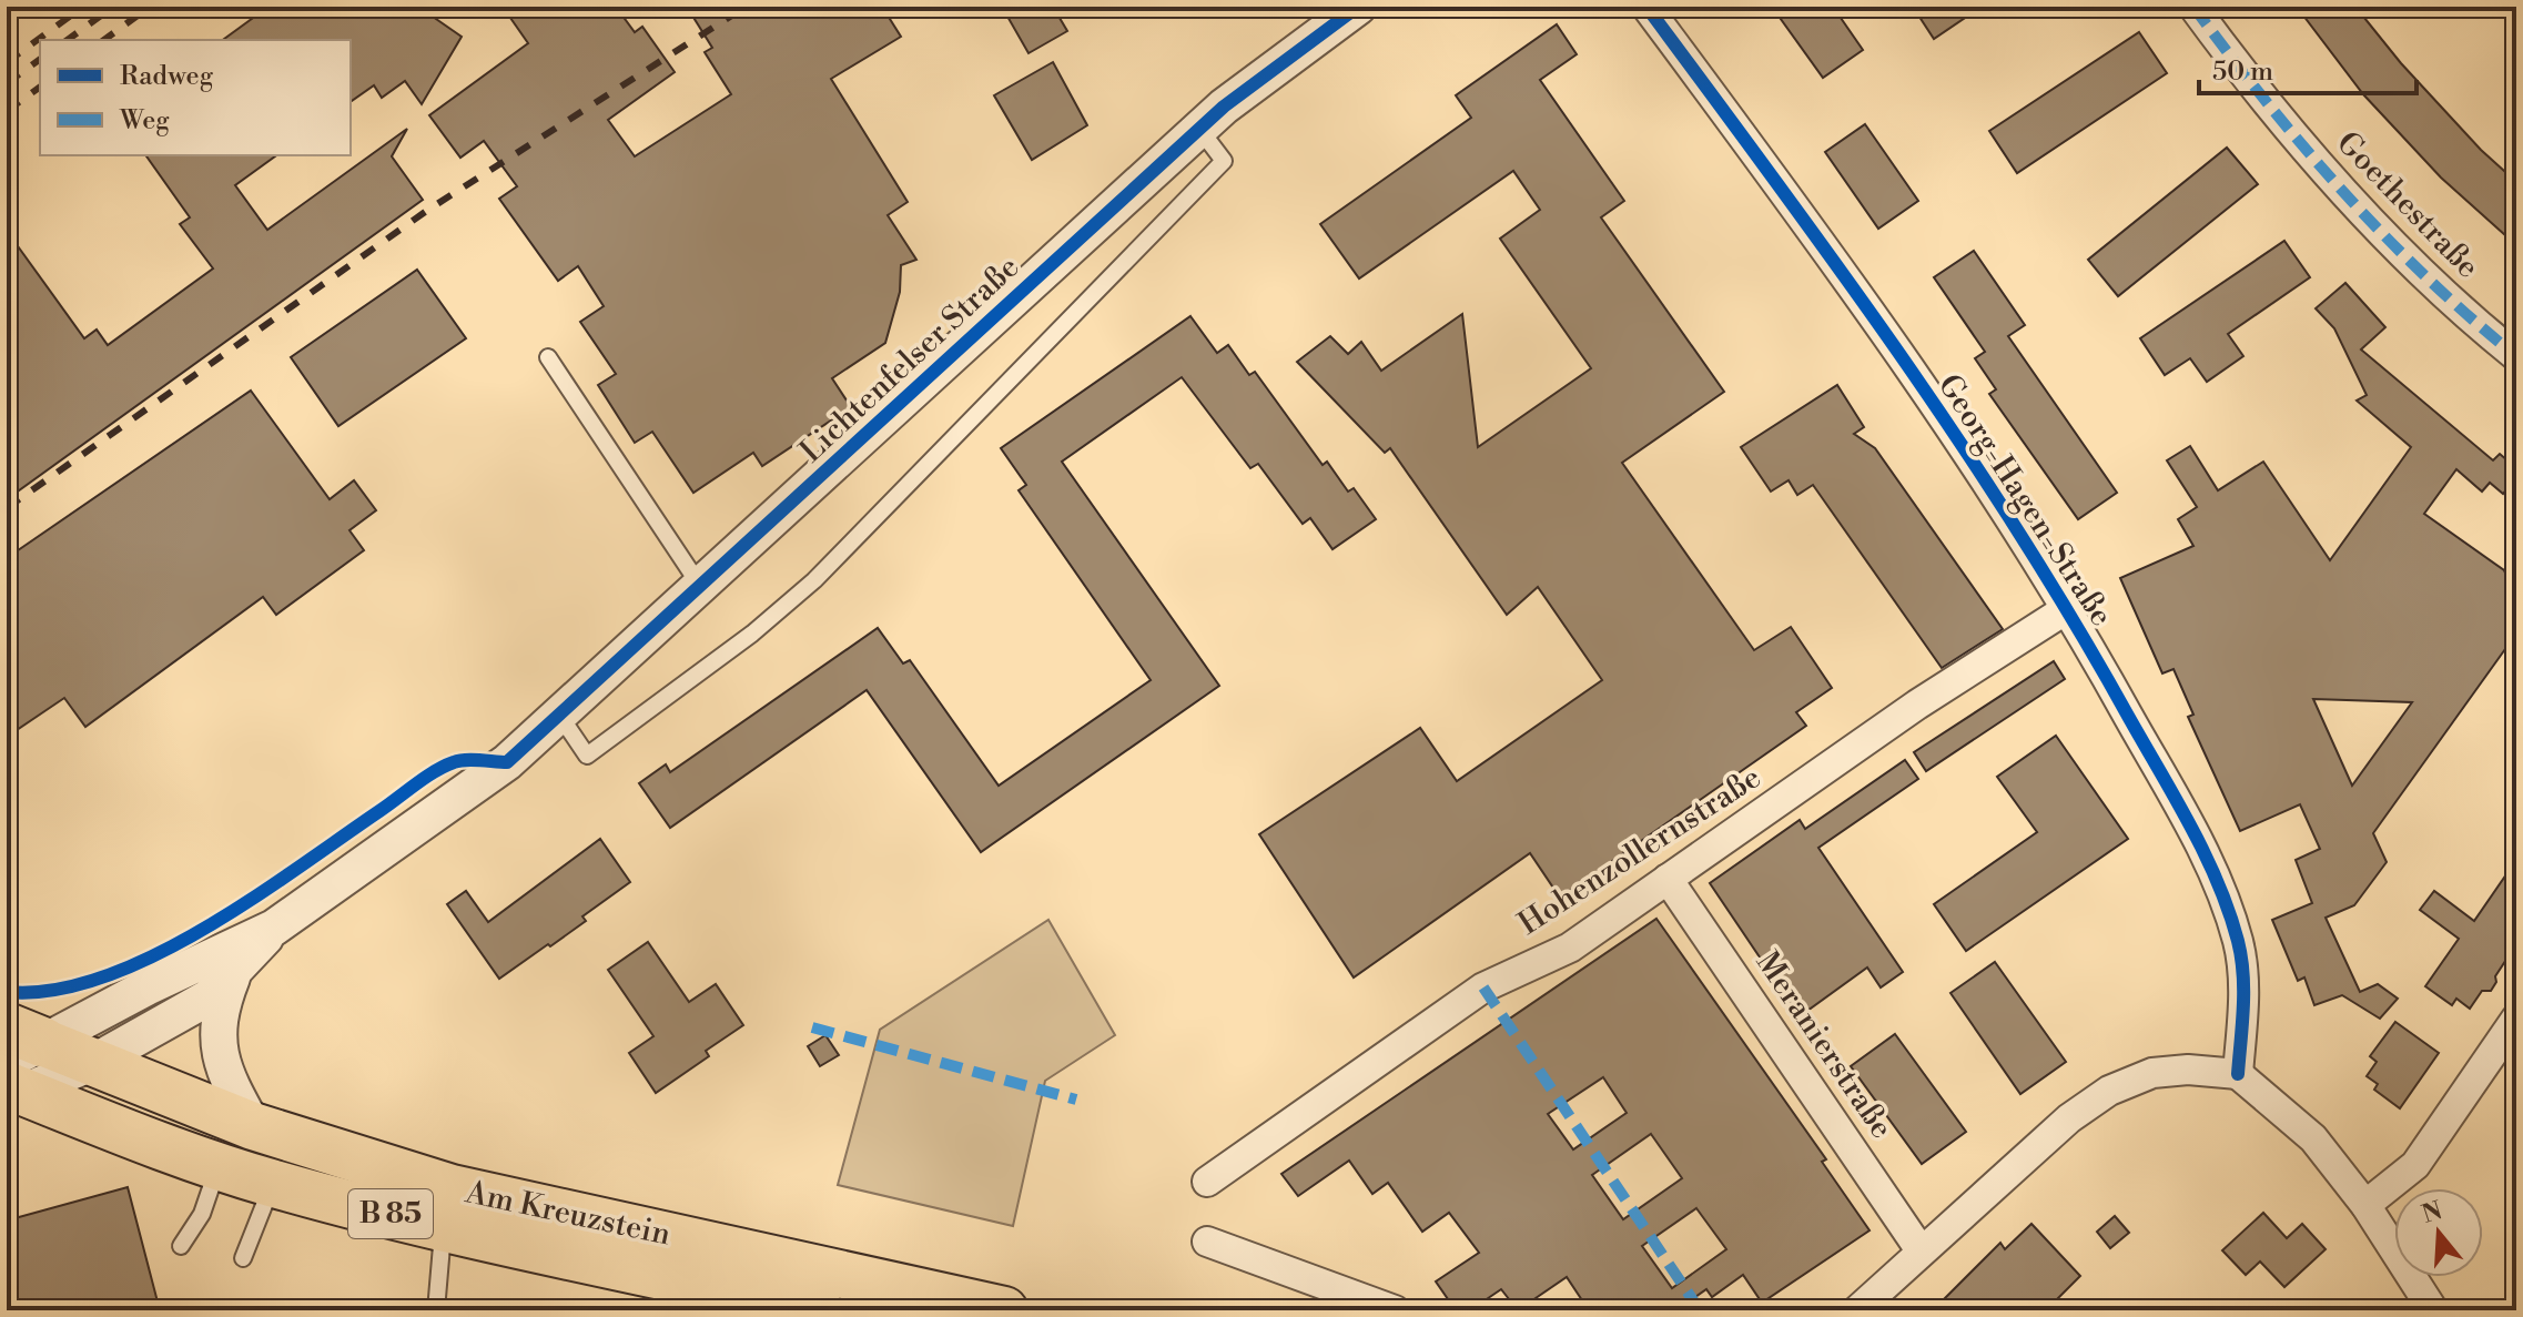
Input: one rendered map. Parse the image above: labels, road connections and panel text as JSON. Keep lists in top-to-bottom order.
{
  "streets": {
    "main road": ["B 85", "Am Kreuzstein"],
    "street": [
      "Goethestraße",
      "Lichtenfelser Straße",
      "Georg-Hagen-Straße",
      "Hohenzollernstraße",
      "Meranierstraße"
    ]
  },
  "crossings": [
    ["Lichtenfelser Straße", "Am Kreuzstein"],
    ["Georg-Hagen-Straße", "Hohenzollernstraße"],
    ["Hohenzollernstraße", "Meranierstraße"]
  ],
  "legend": ["Radweg", "Weg"],
  "scale_bar": "50 m",
  "north": "top"
}
